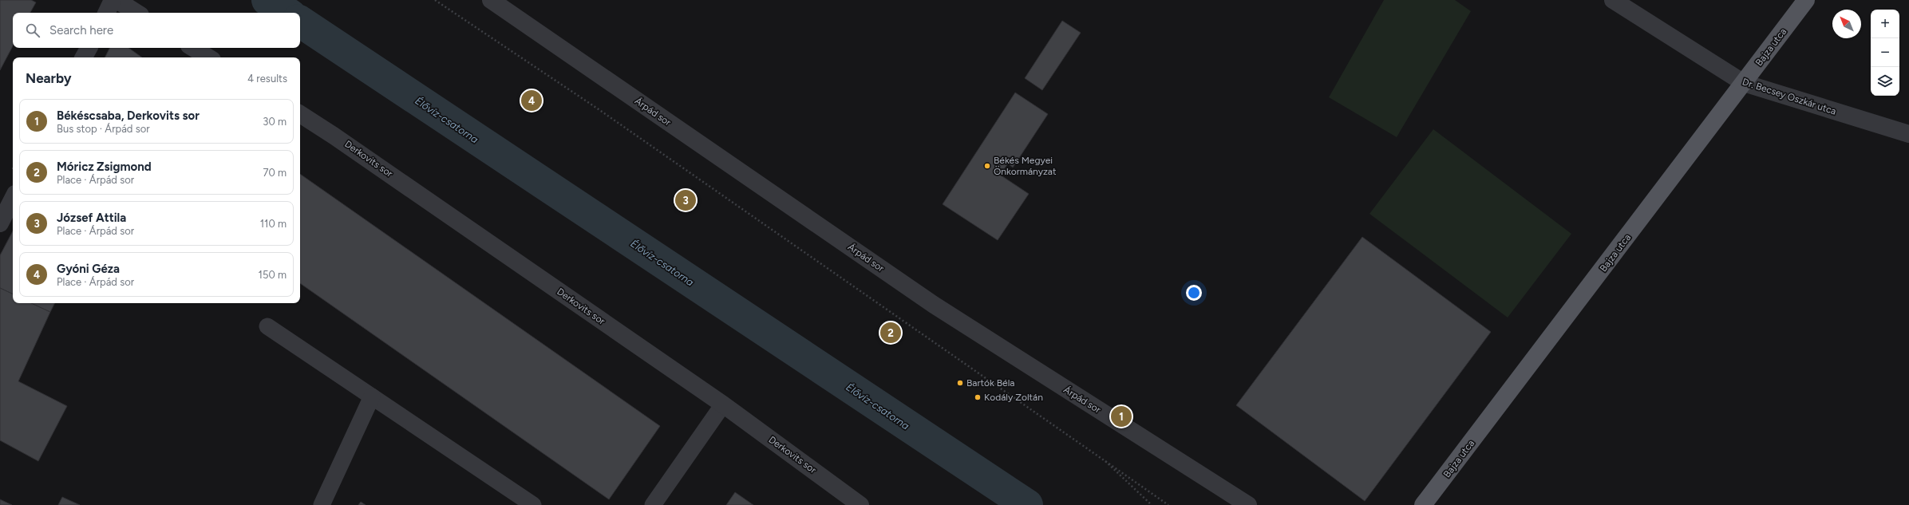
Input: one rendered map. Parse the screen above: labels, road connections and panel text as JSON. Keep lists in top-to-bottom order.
{
  "streets": {
    "main road": ["Bajza utca"],
    "street": ["Dr. Becsey Oszkár utca", "Árpád sor", "Derkovits sor"]
  },
  "crossings": [
    ["Bajza utca", "Dr. Becsey Oszkár utca"]
  ],
  "water": ["Élővíz-csatorna"],
  "places": ["Békés Megyei Önkormányzat", "Bartók Béla", "Kodály Zoltán"],
  "north": "top left",
  "page": {
    "map_buttons": ["+", "−"],
    "search": "Search here",
    "heading": ["Nearby", "4 results"],
    "pins": [
      "4",
      "3",
      "2",
      "1"
    ],
    "list": [
      {
        "mark": "1",
        "name": "Békéscsaba, Derkovits sor",
        "note": "Bus stop · Árpád sor",
        "value": "30 m"
      },
      {
        "mark": "2",
        "name": "Móricz Zsigmond",
        "note": "Place · Árpád sor",
        "value": "70 m"
      },
      {
        "mark": "3",
        "name": "József Attila",
        "note": "Place · Árpád sor",
        "value": "110 m"
      },
      {
        "mark": "4",
        "name": "Gyóni Géza",
        "note": "Place · Árpád sor",
        "value": "150 m"
      }
    ]
  }
}
